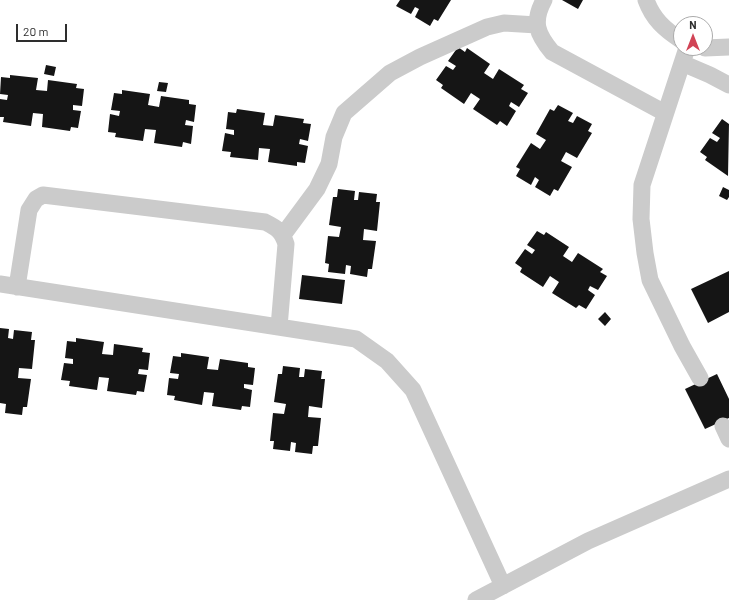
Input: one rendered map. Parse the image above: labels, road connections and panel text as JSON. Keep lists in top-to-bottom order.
{
  "scale_bar": "20 m",
  "north": "top"
}
